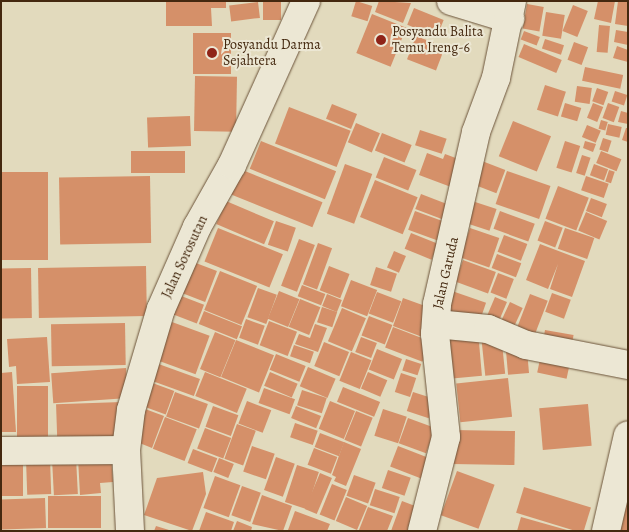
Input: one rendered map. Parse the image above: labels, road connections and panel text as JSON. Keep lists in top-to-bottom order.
{
  "streets": {
    "street": ["Jalan Sorosutan", "Jalan Garuda"]
  },
  "places": ["Posyandu Balita Temu Ireng-6", "Posyandu Darma Sejahtera"]
}
